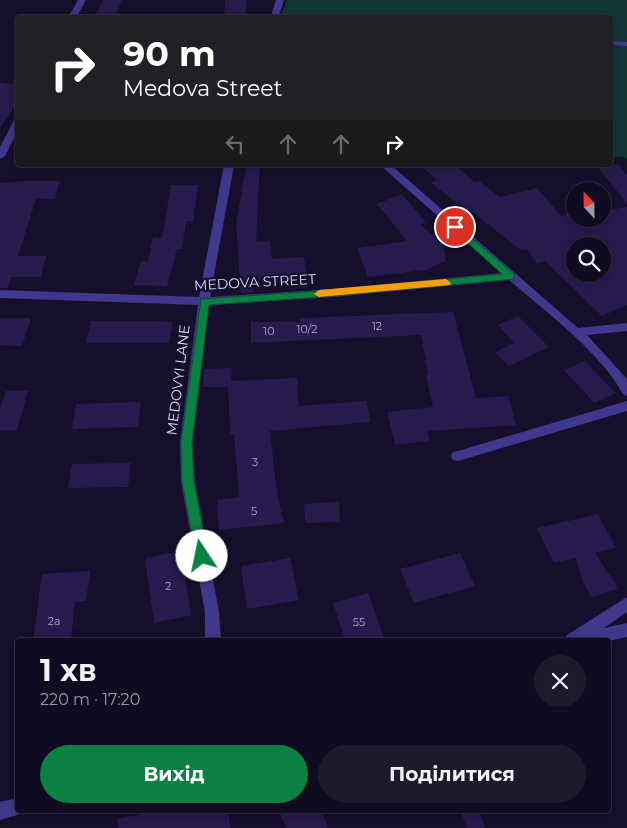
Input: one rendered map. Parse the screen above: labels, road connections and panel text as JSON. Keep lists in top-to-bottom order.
{
  "streets": {
    "street": ["MEDOVA STREET", "MEDOVYI LANE"]
  },
  "crossings": [
    ["MEDOVA STREET", "MEDOVYI LANE"]
  ],
  "house_numbers": [
    "12",
    "10/2",
    "10",
    "3",
    "5",
    "2",
    "2а",
    "55"
  ],
  "north": "top",
  "page": {
    "turn": ["90 m", "Medova Street"],
    "heading": ["1 хв", "220 m · 17:20"],
    "buttons": ["Вихід", "Поділитися"]
  }
}
